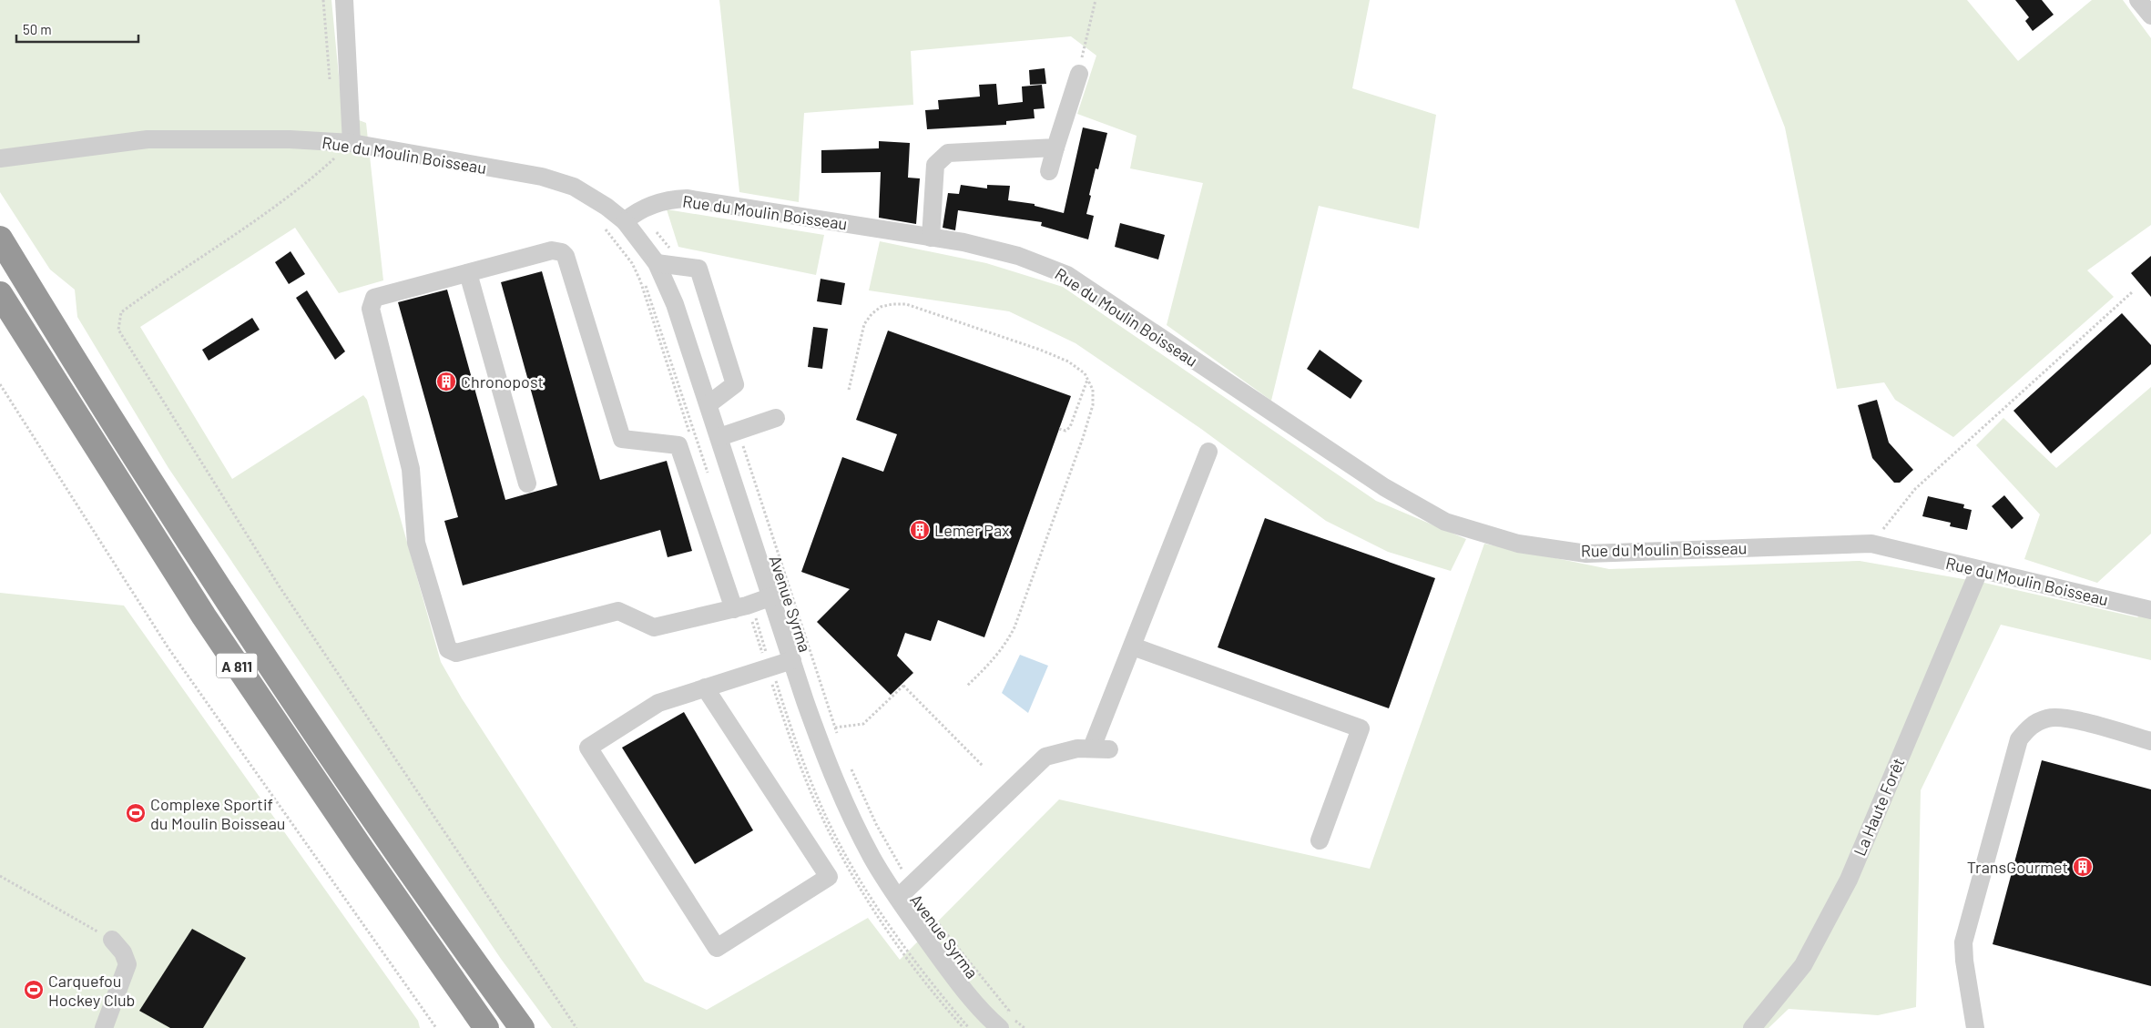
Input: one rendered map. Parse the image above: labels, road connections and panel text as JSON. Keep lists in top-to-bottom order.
{
  "streets": {
    "highway": ["A 811"],
    "street": ["Rue du Moulin Boisseau", "Avenue Syrma", "La Haute Forêt"]
  },
  "crossings": [
    ["Rue du Moulin Boisseau", "Avenue Syrma"],
    ["Rue du Moulin Boisseau", "La Haute Forêt"]
  ],
  "places": {
    "building": ["Chronopost", "Lemer Pax", "TransGourmet"],
    "sports": ["Complexe Sportif du Moulin Boisseau", "Carquefou Hockey Club"]
  },
  "scale_bar": "50 m"
}
